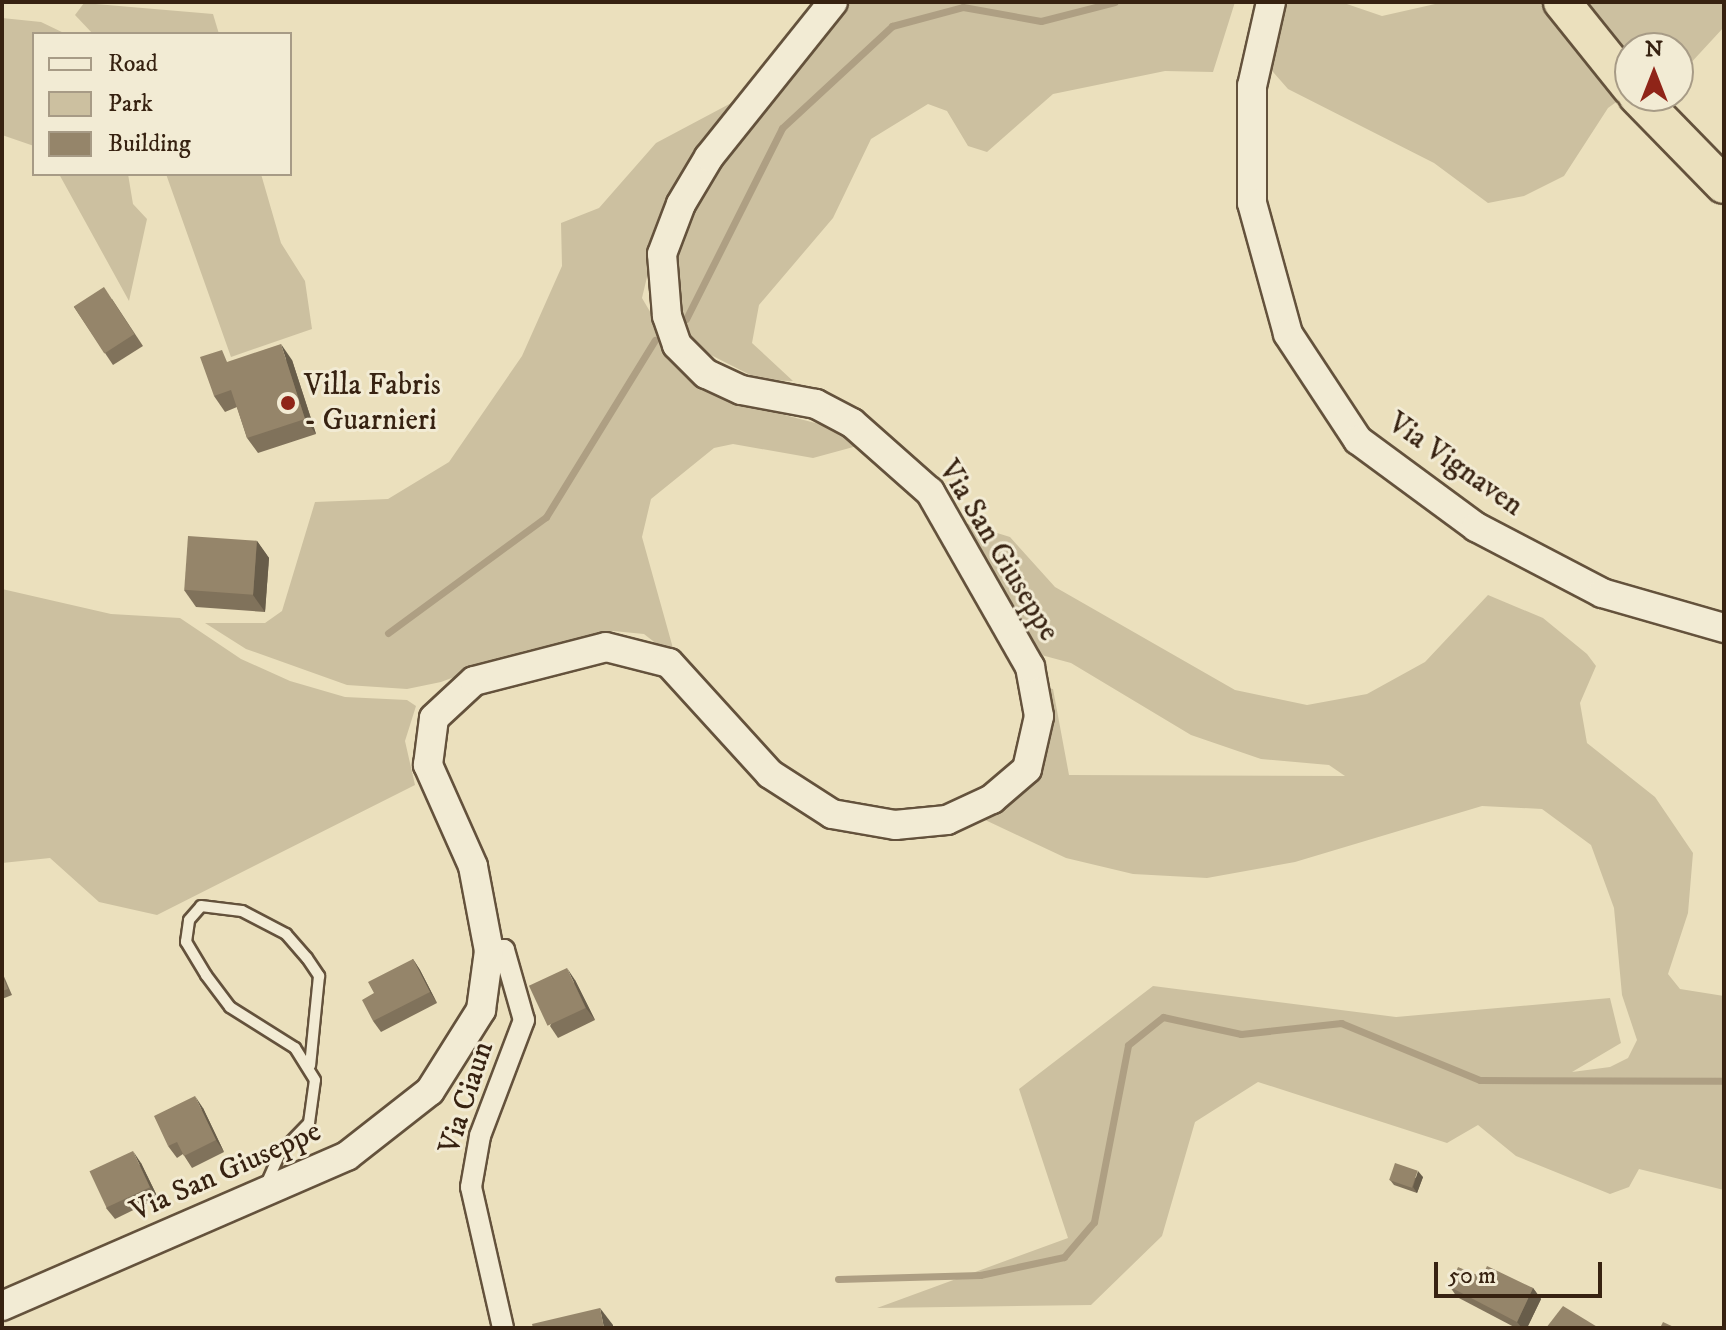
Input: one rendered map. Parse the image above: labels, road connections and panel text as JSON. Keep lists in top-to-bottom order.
{
  "streets": {
    "street": ["Via Vignaven", "Via San Giuseppe", "Via Ciaun"]
  },
  "crossings": [
    ["Via San Giuseppe", "Via Ciaun"]
  ],
  "places": ["Villa Fabris - Guarnieri"],
  "legend": ["Road", "Park", "Building"],
  "scale_bar": "50 m",
  "north": "top"
}
